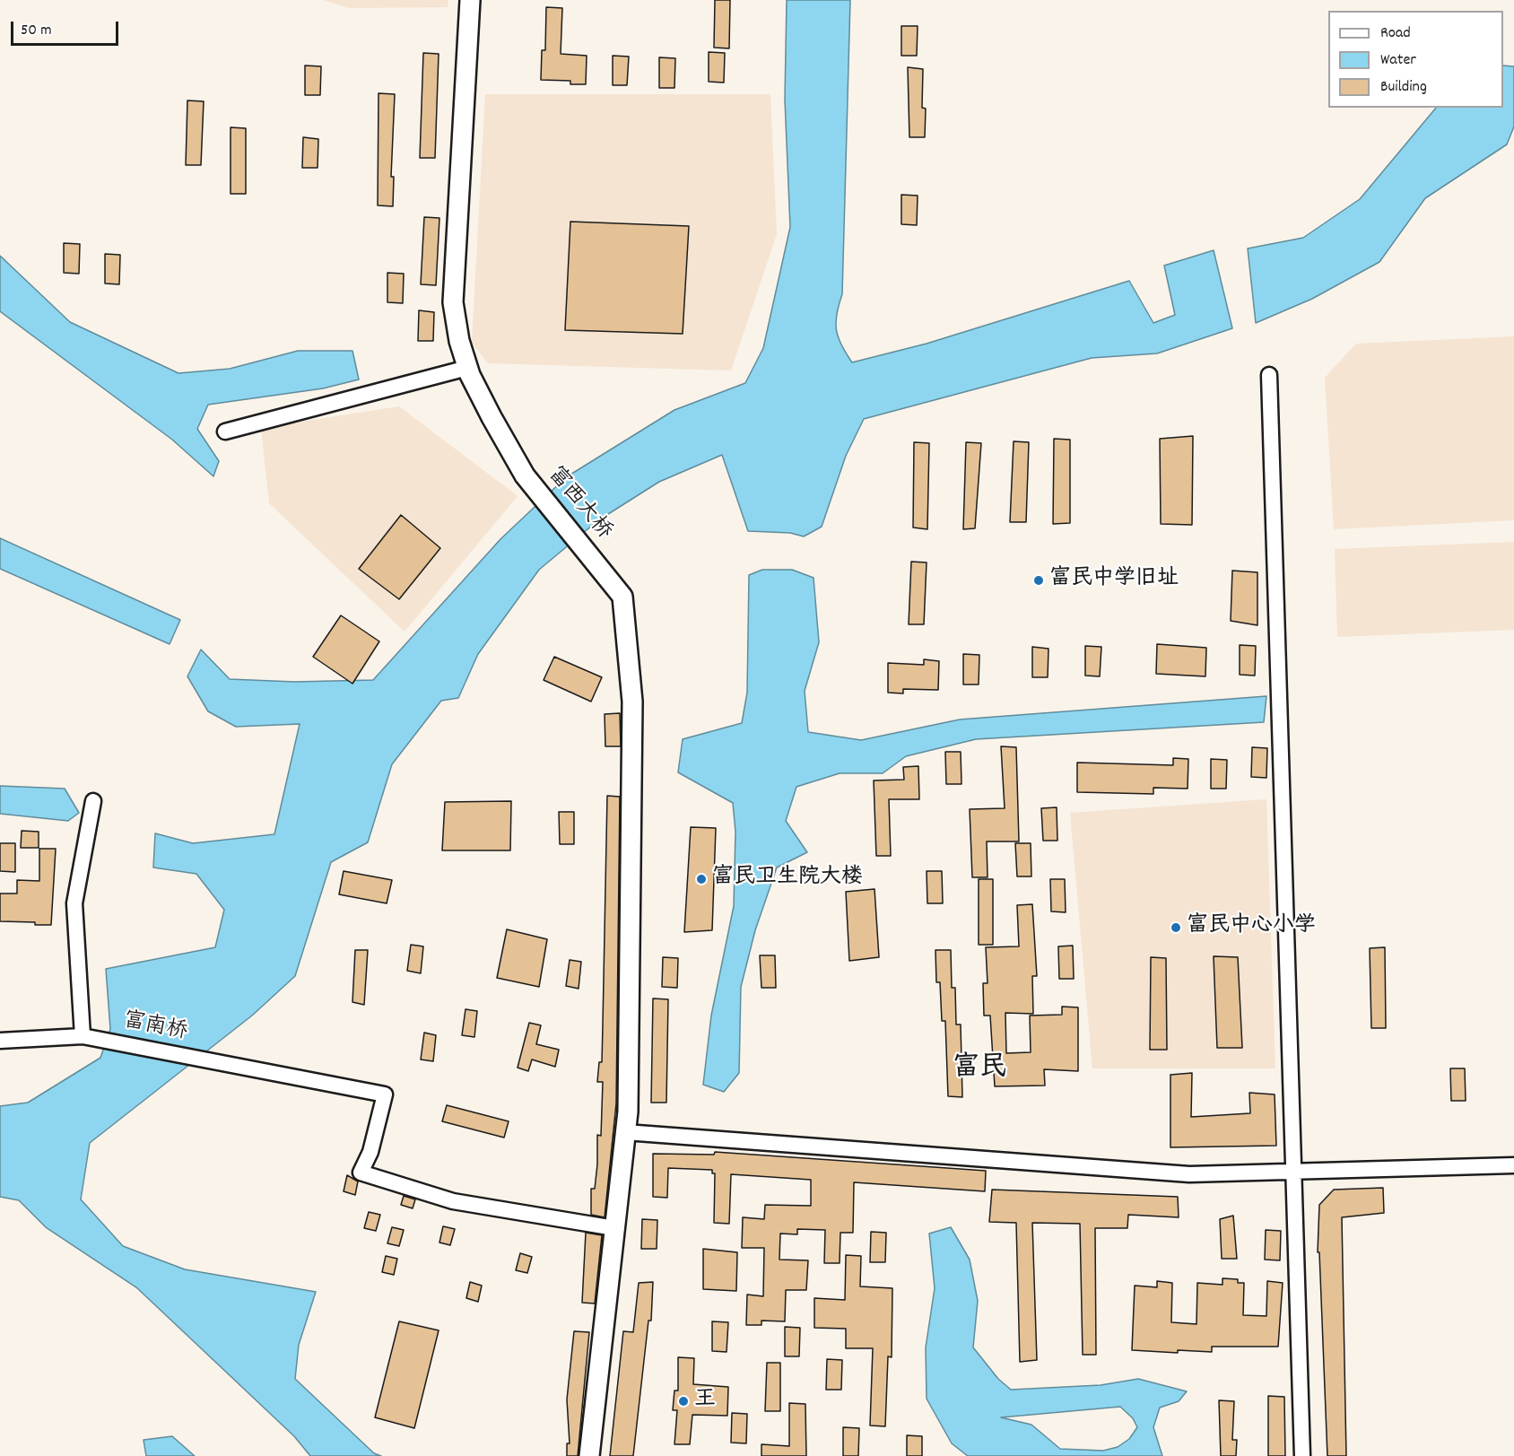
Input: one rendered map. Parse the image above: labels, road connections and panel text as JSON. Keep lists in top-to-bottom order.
{
  "streets": {
    "main road": ["富西大桥"],
    "street": ["富南桥"]
  },
  "crossings": [
    ["富西大桥", "富南桥"]
  ],
  "districts": ["富民"],
  "places": [
    "富民中学旧址",
    "富民卫生院大楼",
    "富民中心小学",
    "王"
  ],
  "legend": ["Road", "Water", "Building"],
  "scale_bar": "50 m"
}
